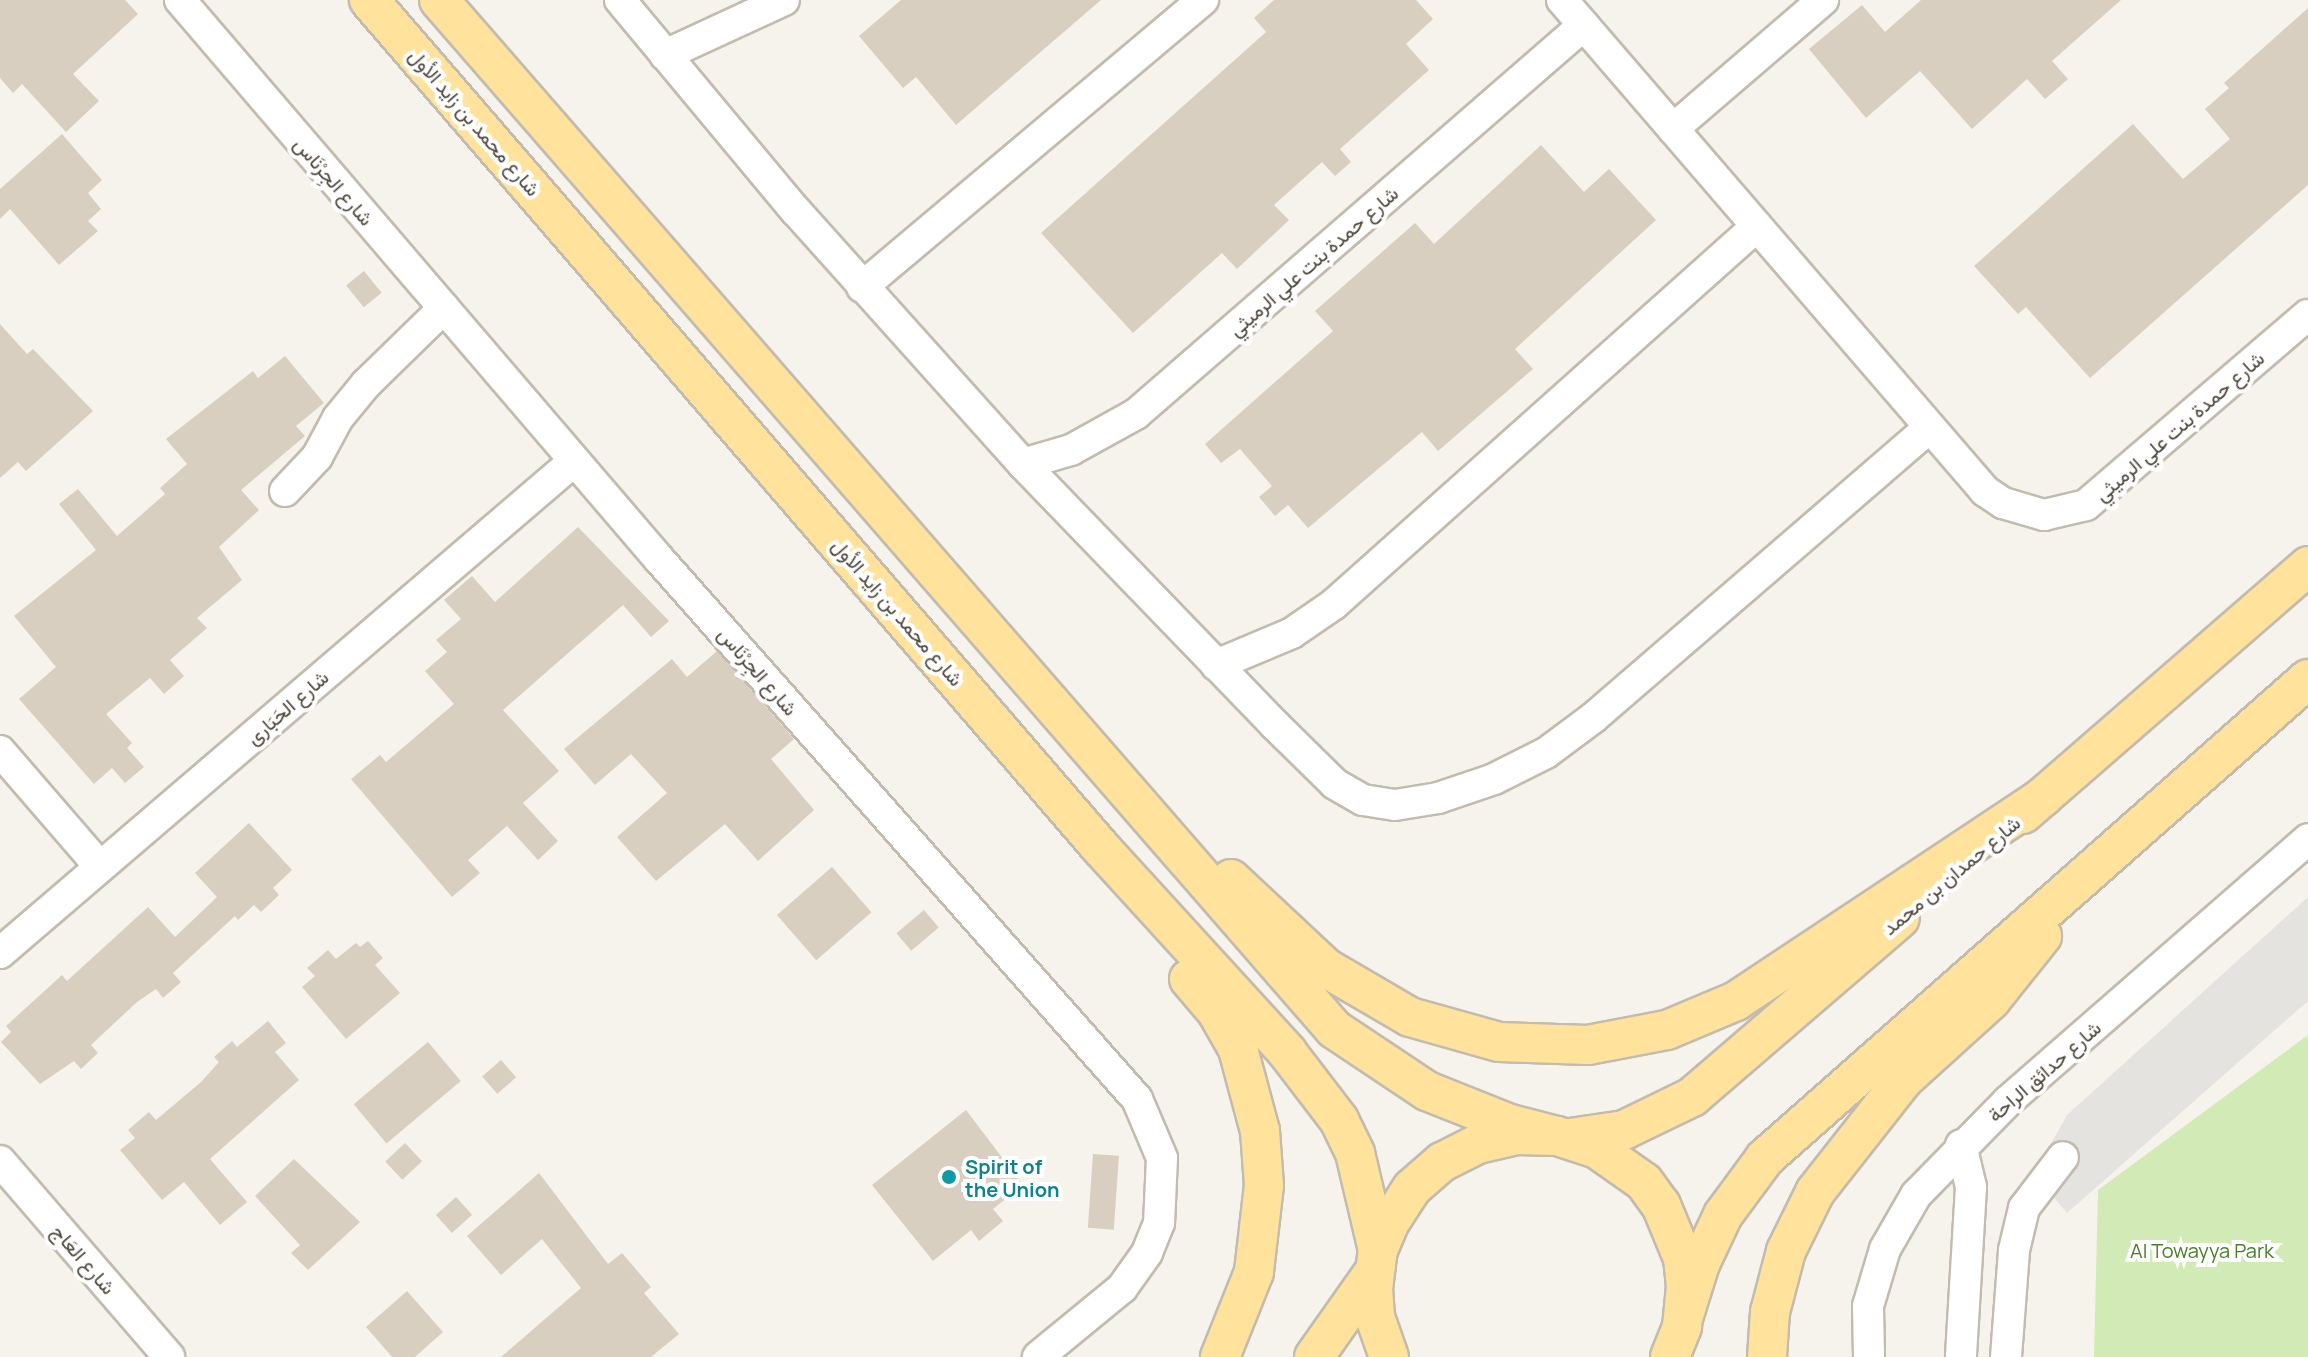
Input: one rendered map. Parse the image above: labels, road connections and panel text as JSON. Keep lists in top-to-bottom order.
{
  "streets": {
    "main road": ["شارع محمد بن زايد الأول", "شارع حمدان بن محمد"],
    "street": [
      "شارع الجِرْنَاس",
      "شارع حمدة بنت علي الرميثي",
      "شارع الحَبَارى",
      "شارع حدائق الراحة",
      "شارع العَاج"
    ]
  },
  "crossings": [
    ["شارع محمد بن زايد الأول", "شارع حمدان بن محمد"],
    ["شارع الجِرْنَاس", "شارع الحَبَارى"]
  ],
  "parks": ["Al Towayya Park"],
  "places": ["Spirit of the Union"]
}
